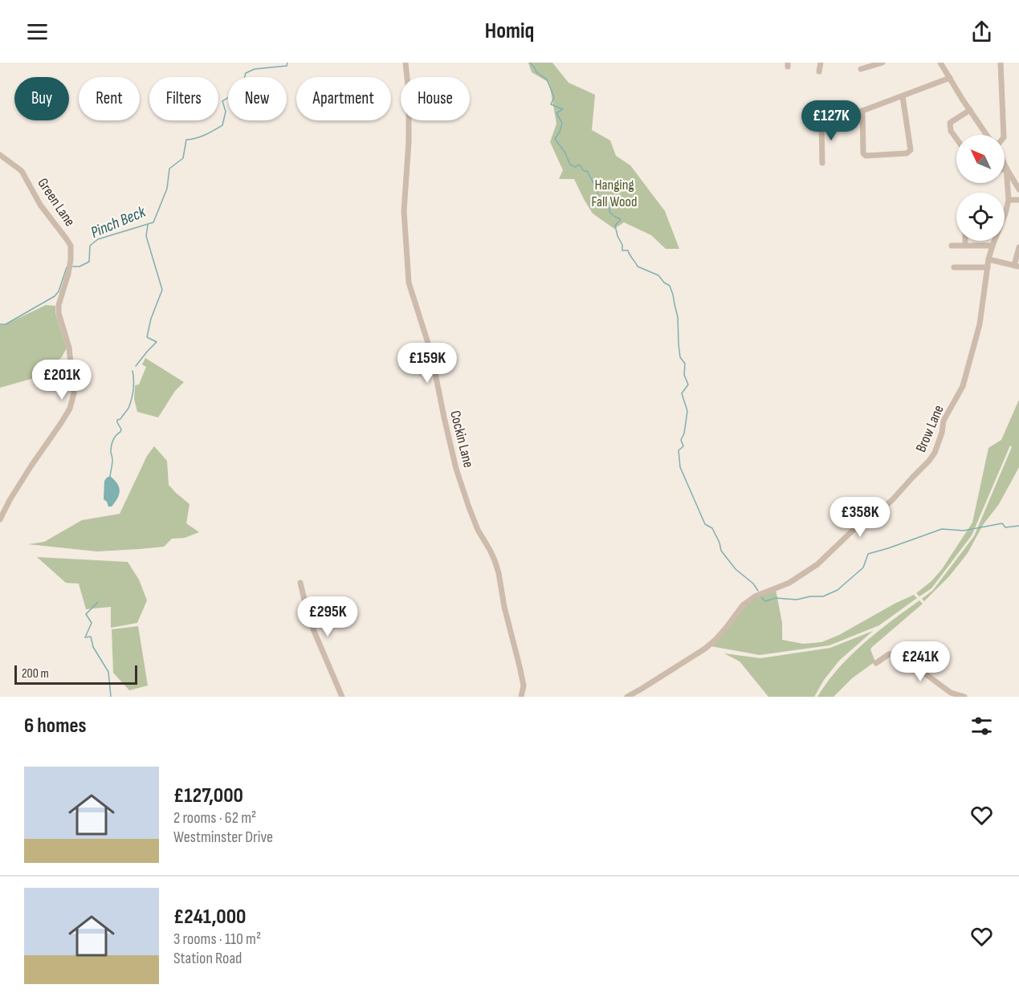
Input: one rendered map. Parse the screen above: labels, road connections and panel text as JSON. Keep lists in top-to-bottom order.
{
  "streets": {
    "street": ["Green Lane", "Brow Lane", "Cockin Lane"]
  },
  "water": ["Pinch Beck"],
  "parks": ["Hanging Fall Wood"],
  "scale_bar": "200 m",
  "north": "top left",
  "page": {
    "header": "Homiq",
    "chip": [
      "Buy",
      "Rent",
      "Filters",
      "New",
      "Apartment",
      "House"
    ],
    "price": [
      "£127K",
      "£159K",
      "£201K",
      "£358K",
      "£295K",
      "£241K"
    ],
    "scale": "200 m",
    "heading": "6 homes",
    "list": [
      {
        "name": "£127,000",
        "note": "2 rooms · 62 m² · Westminster Drive"
      },
      {
        "name": "£241,000",
        "note": "3 rooms · 110 m² · Station Road"
      }
    ]
  }
}
